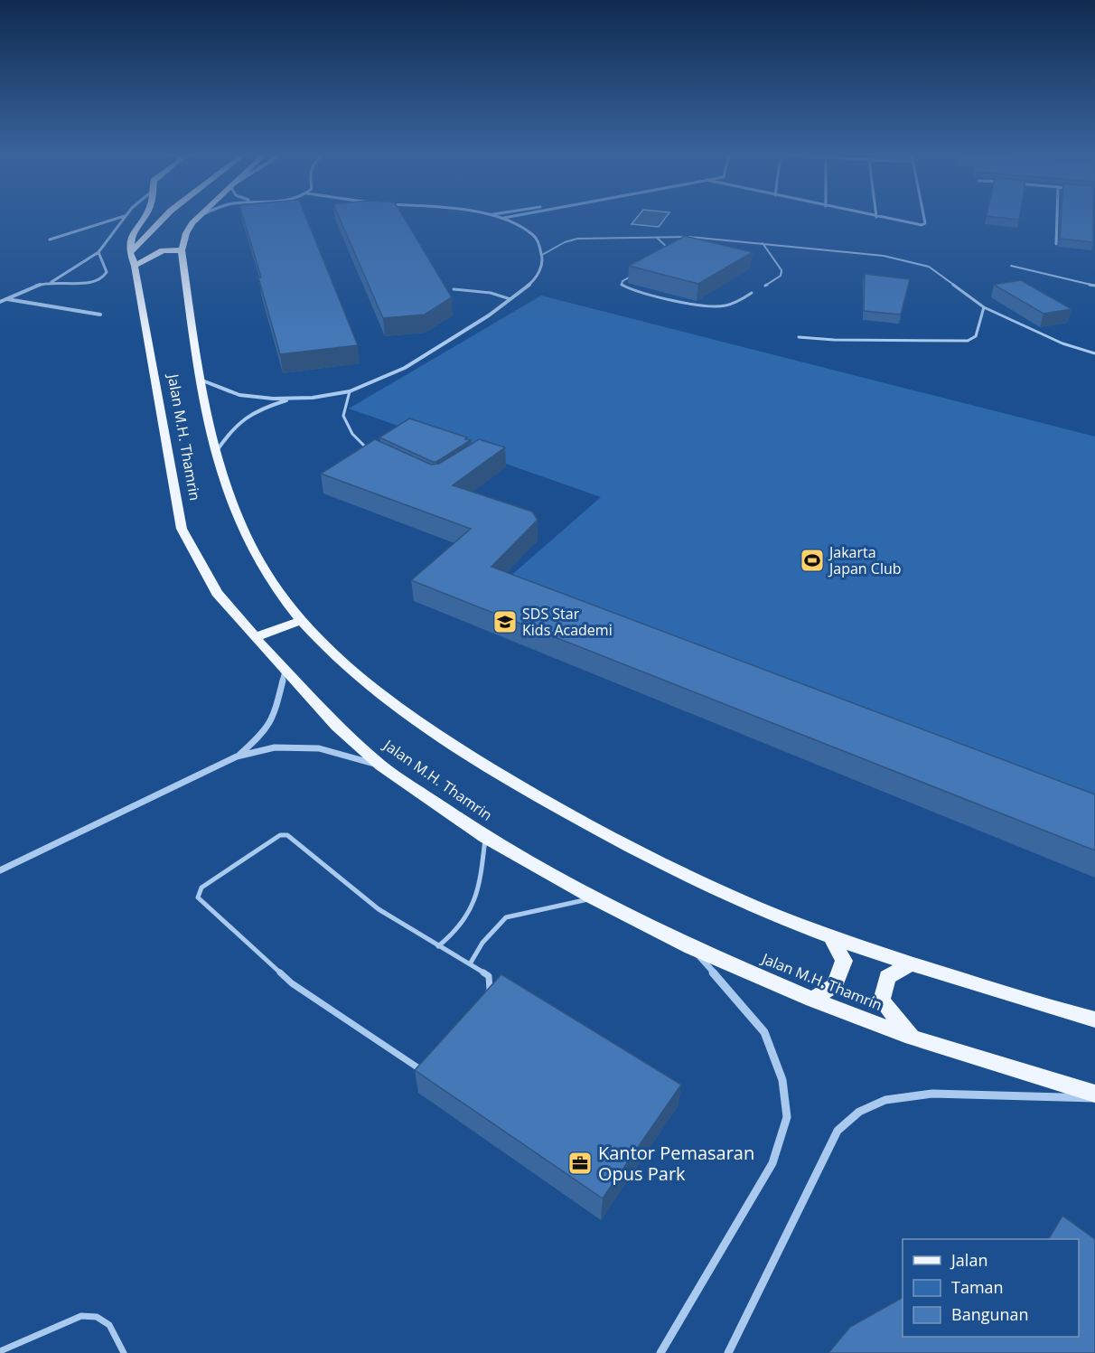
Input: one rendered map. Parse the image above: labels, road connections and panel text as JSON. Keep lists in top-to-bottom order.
{
  "streets": {
    "main road": ["Jalan M.H. Thamrin"]
  },
  "places": {
    "sports": ["Jakarta Japan Club"],
    "school or university": ["SDS Star Kids Academi"],
    "office": ["Kantor Pemasaran Opus Park"]
  },
  "legend": ["Jalan", "Taman", "Bangunan"]
}
